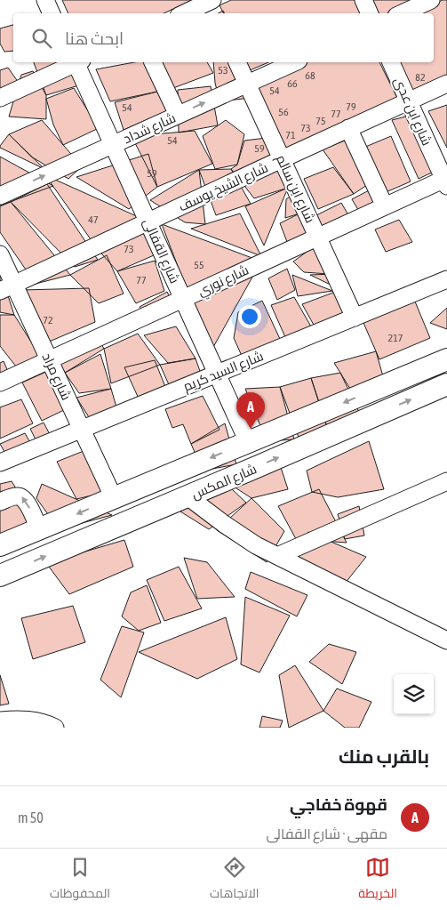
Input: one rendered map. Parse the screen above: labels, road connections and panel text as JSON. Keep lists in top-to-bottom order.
{
  "streets": {
    "main road": ["شارع المكس"],
    "street": [
      "شارع ابن عدى",
      "شارع شداد",
      "شارع الشيخ يوسف",
      "شارع ابن سالم",
      "شارع القفالى",
      "شارع نوري",
      "شارع السيد كريم",
      "شارع مراد"
    ]
  },
  "crossings": [
    ["شارع ابن عدى", "شارع الشيخ يوسف"],
    ["شارع ابن عدى", "شارع نوري"],
    ["شارع شداد", "شارع ابن سالم"],
    ["شارع شداد", "شارع القفالى"],
    ["شارع الشيخ يوسف", "شارع ابن سالم"],
    ["شارع الشيخ يوسف", "شارع القفالى"],
    ["شارع الشيخ يوسف", "شارع مراد"],
    ["شارع ابن سالم", "شارع نوري"],
    ["شارع ابن سالم", "شارع السيد كريم"],
    ["شارع القفالى", "شارع نوري"],
    ["شارع القفالى", "شارع السيد كريم"],
    ["شارع القفالى", "شارع المكس"],
    ["شارع نوري", "شارع مراد"],
    ["شارع السيد كريم", "شارع مراد"],
    ["شارع مراد", "شارع المكس"]
  ],
  "house_numbers": [
    "53",
    "68",
    "82",
    "66",
    "54",
    "79",
    "54",
    "56",
    "77",
    "75",
    "73",
    "71",
    "54",
    "59",
    "59",
    "47",
    "73",
    "55",
    "77",
    "72",
    "217"
  ],
  "page": {
    "search": "ابحث هنا",
    "pins": "A",
    "heading": "بالقرب منك",
    "list": [
      {
        "mark": "A",
        "name": "قهوة خفاجي",
        "note": "مقهى · شارع القفالى",
        "value": "50 m"
      }
    ],
    "nav": ["الخريطة", "الاتجاهات", "المحفوظات"]
  }
}
